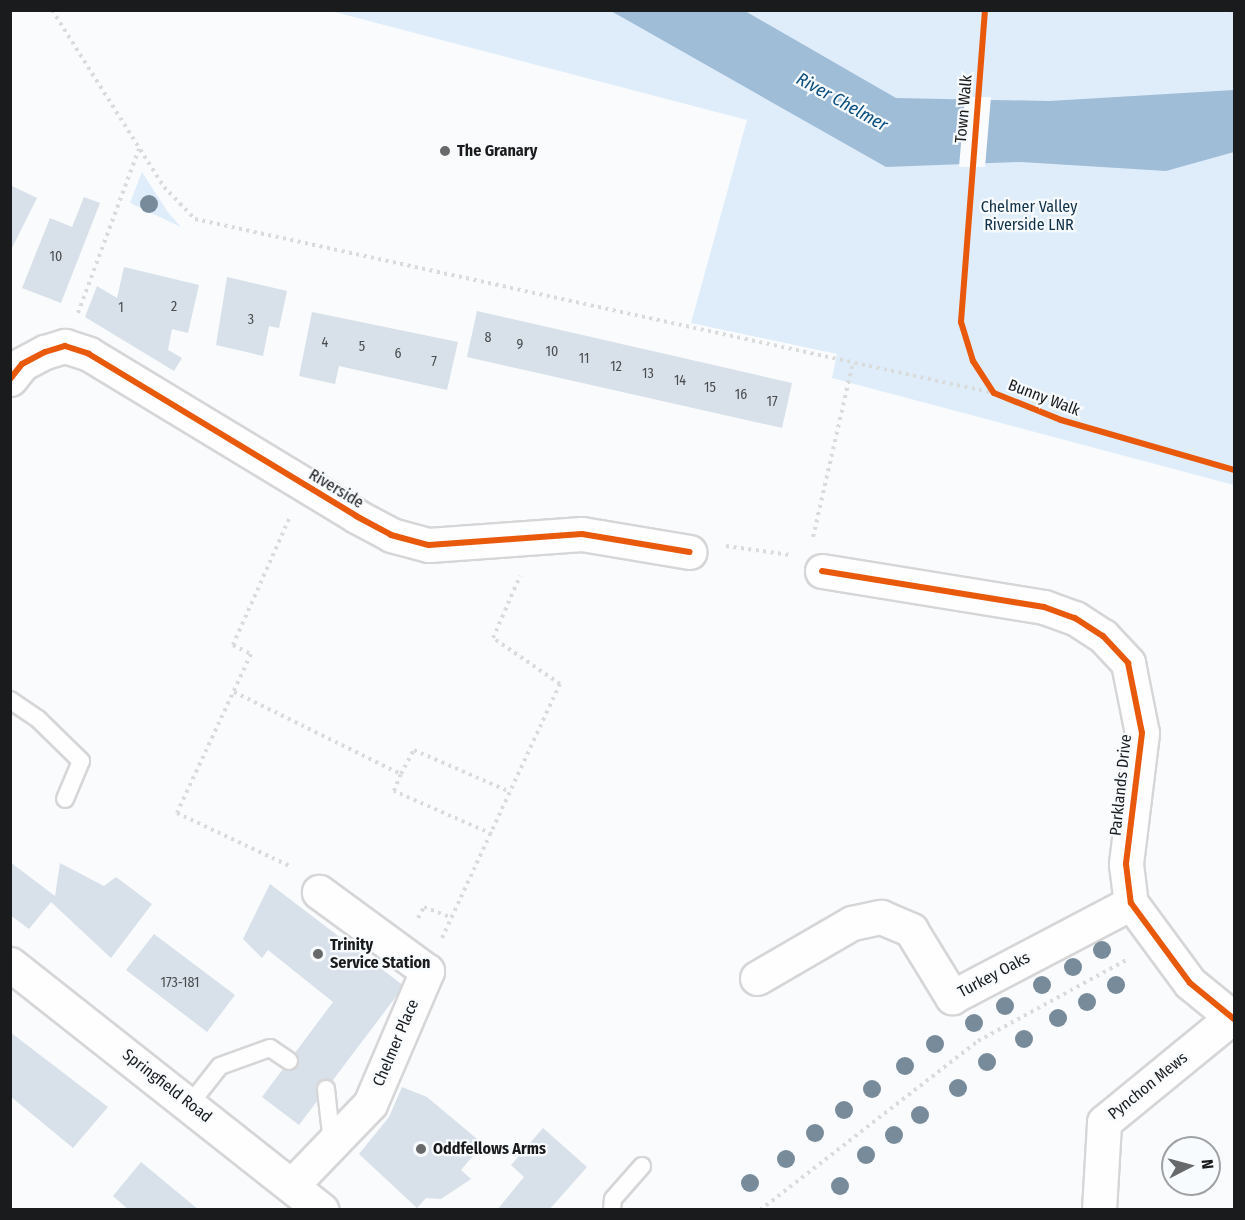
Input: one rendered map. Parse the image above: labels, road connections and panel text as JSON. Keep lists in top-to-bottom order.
{
  "streets": {
    "street": [
      "Riverside",
      "Parklands Drive",
      "Turkey Oaks",
      "Chelmer Place",
      "Springfield Road",
      "Pynchon Mews"
    ],
    "path": ["Bunny Walk"],
    "cycle path": ["Town Walk"]
  },
  "crossings": [
    ["Parklands Drive", "Turkey Oaks"],
    ["Parklands Drive", "Pynchon Mews"],
    ["Chelmer Place", "Springfield Road"]
  ],
  "water": ["River Chelmer"],
  "parks": ["Chelmer Valley Riverside LNR"],
  "places": ["The Granary", "Trinity Service Station", "Oddfellows Arms"],
  "house_numbers": [
    "10",
    "2",
    "1",
    "3",
    "8",
    "4",
    "9",
    "5",
    "10",
    "6",
    "11",
    "7",
    "12",
    "13",
    "14",
    "15",
    "16",
    "17",
    "173-181"
  ],
  "north": "right"
}
